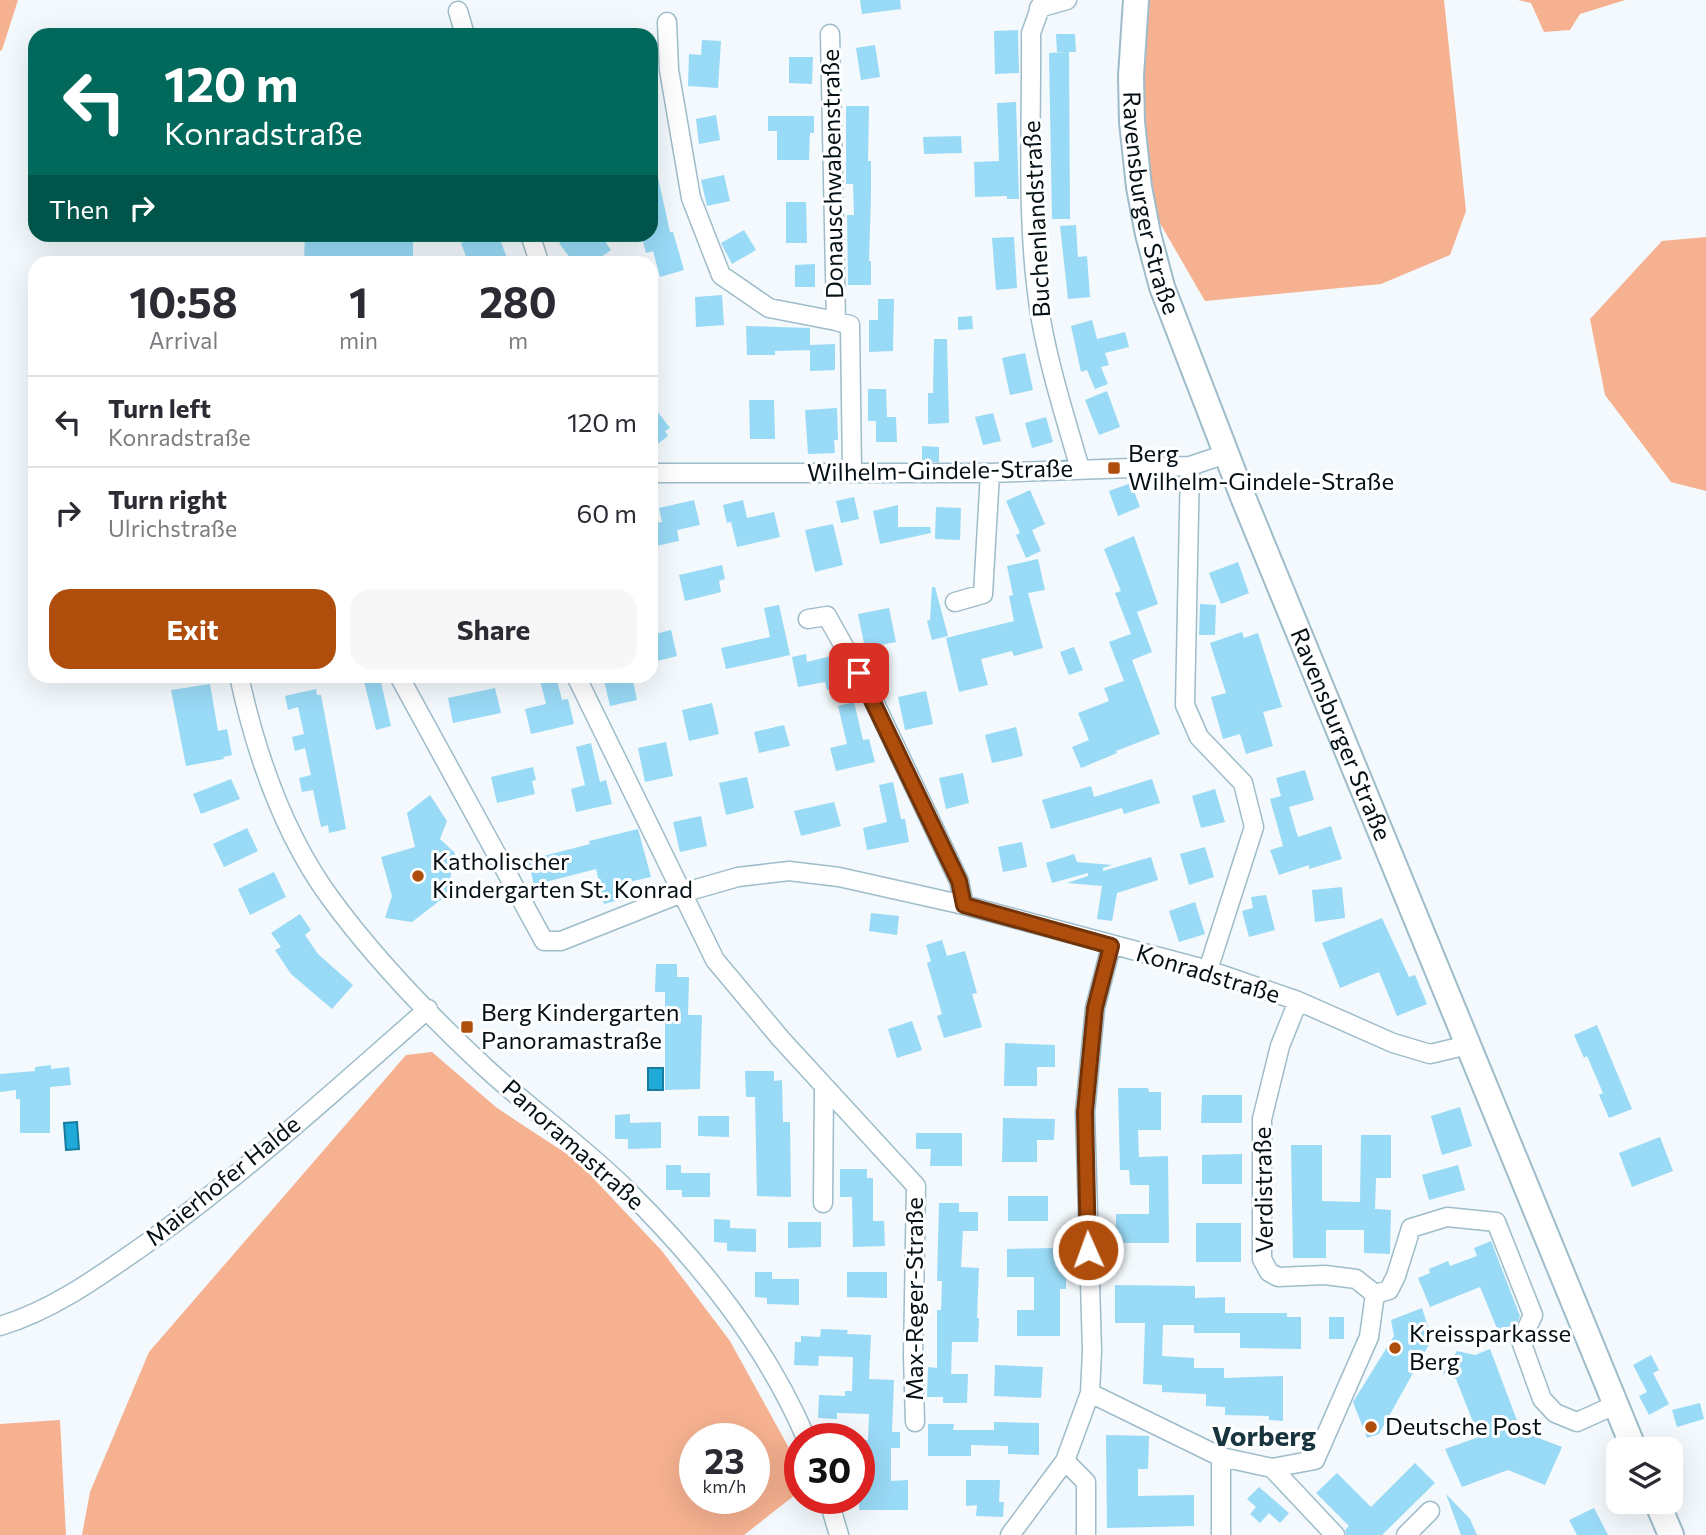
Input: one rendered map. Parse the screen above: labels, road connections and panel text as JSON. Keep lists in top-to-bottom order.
{
  "streets": {
    "main road": ["Ravensburger Straße"],
    "street": [
      "Donauschwabenstraße",
      "Buchenlandstraße",
      "Wilhelm-Gindele-Straße",
      "Konradstraße",
      "Panoramastraße",
      "Maierhofer Halde",
      "Verdistraße",
      "Max-Reger-Straße"
    ]
  },
  "crossings": [
    ["Donauschwabenstraße", "Wilhelm-Gindele-Straße"],
    ["Ravensburger Straße", "Wilhelm-Gindele-Straße"],
    ["Ravensburger Straße", "Konradstraße"],
    ["Buchenlandstraße", "Wilhelm-Gindele-Straße"],
    ["Konradstraße", "Verdistraße"],
    ["Konradstraße", "Max-Reger-Straße"],
    ["Panoramastraße", "Maierhofer Halde"]
  ],
  "districts": ["Vorberg"],
  "places": {
    "transit": ["Berg Wilhelm-Gindele-Straße", "Berg Kindergarten Panoramastraße"],
    "other": ["Katholischer Kindergarten St. Konrad", "Kreissparkasse Berg", "Deutsche Post"]
  },
  "page": {
    "turn": ["120 m", "Konradstraße"],
    "then": "Then",
    "eta": [
      "10:58",
      "Arrival",
      "1",
      "min",
      "280",
      "m"
    ],
    "list": [
      {
        "name": "Turn left",
        "note": "Konradstraße",
        "value": "120 m"
      },
      {
        "name": "Turn right",
        "note": "Ulrichstraße",
        "value": "60 m"
      }
    ],
    "buttons": ["Exit", "Share"],
    "speed": "23 km/h",
    "limit": "30"
  }
}
